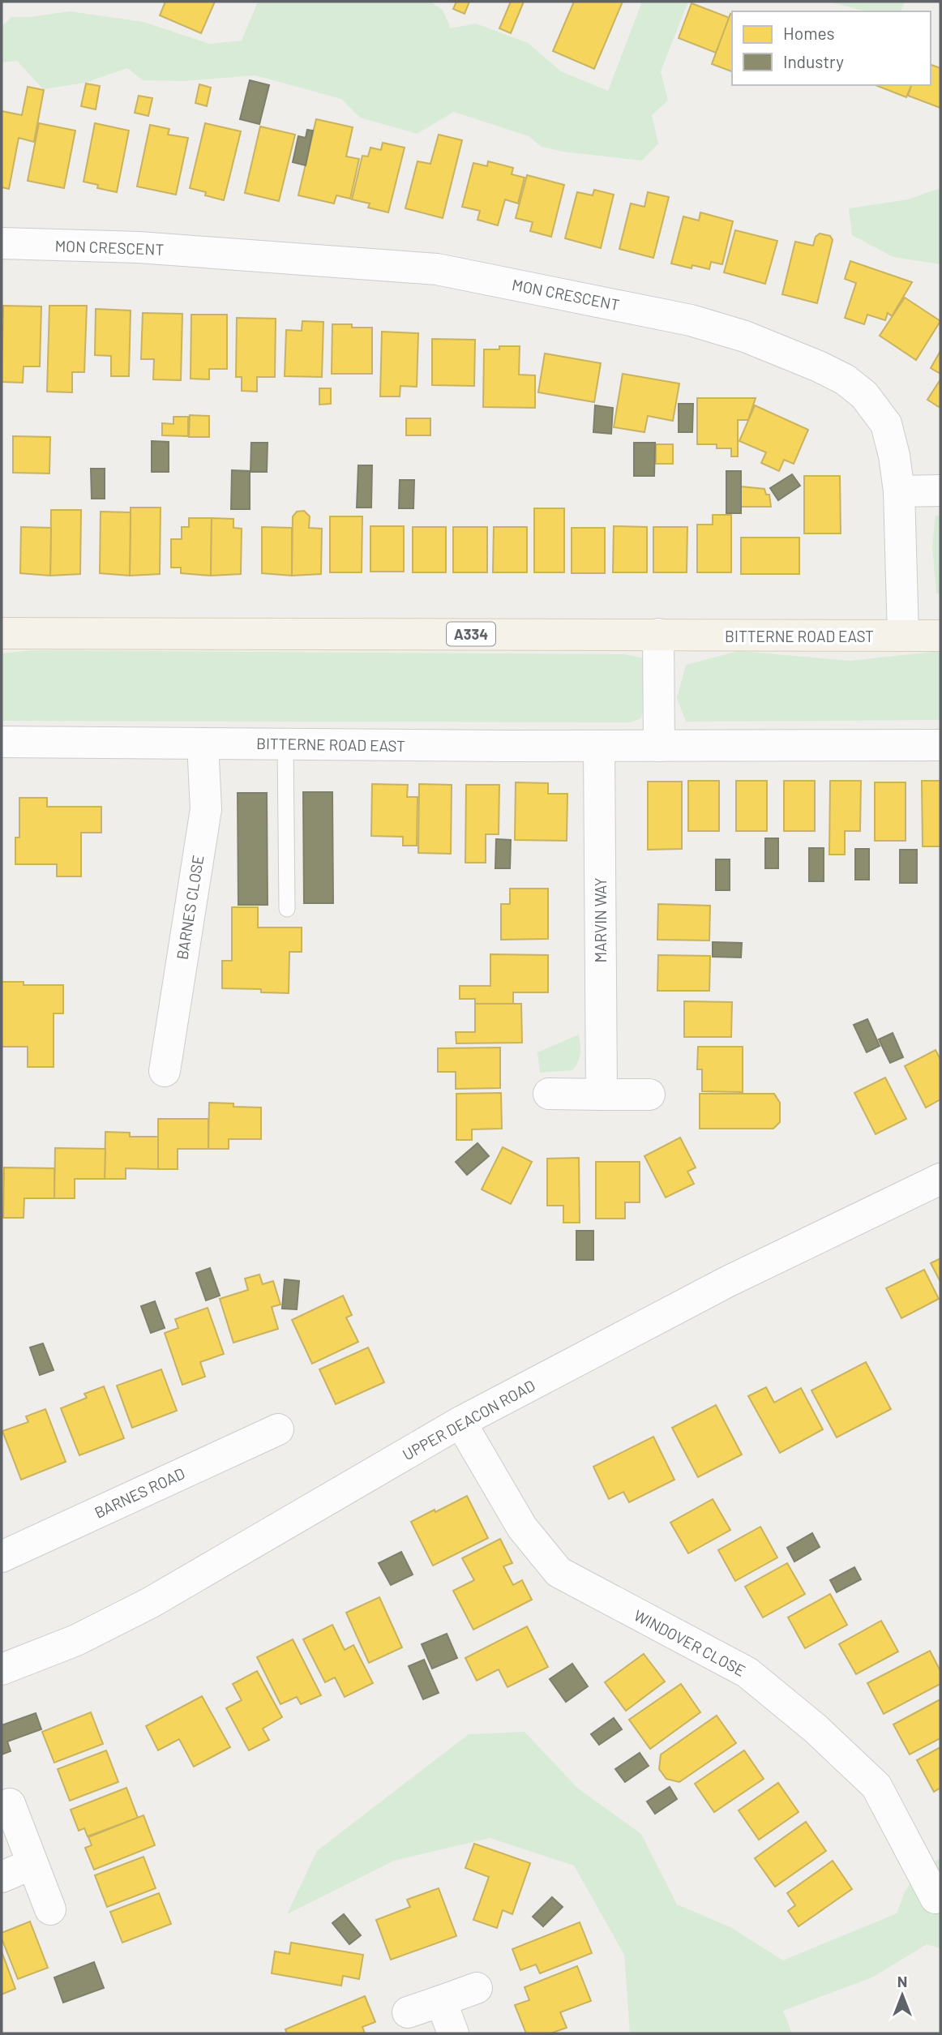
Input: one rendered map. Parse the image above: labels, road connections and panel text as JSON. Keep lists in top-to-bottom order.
{
  "streets": {
    "main road": ["A334", "BITTERNE ROAD EAST"],
    "street": [
      "MON CRESCENT",
      "BARNES CLOSE",
      "MARVIN WAY",
      "UPPER DEACON ROAD",
      "BARNES ROAD",
      "WINDOVER CLOSE"
    ]
  },
  "crossings": [
    ["MON CRESCENT", "BITTERNE ROAD EAST"],
    ["BITTERNE ROAD EAST", "BARNES CLOSE"],
    ["BITTERNE ROAD EAST", "MARVIN WAY"],
    ["UPPER DEACON ROAD", "WINDOVER CLOSE"]
  ],
  "legend": ["Homes", "Industry"],
  "north": "top"
}
